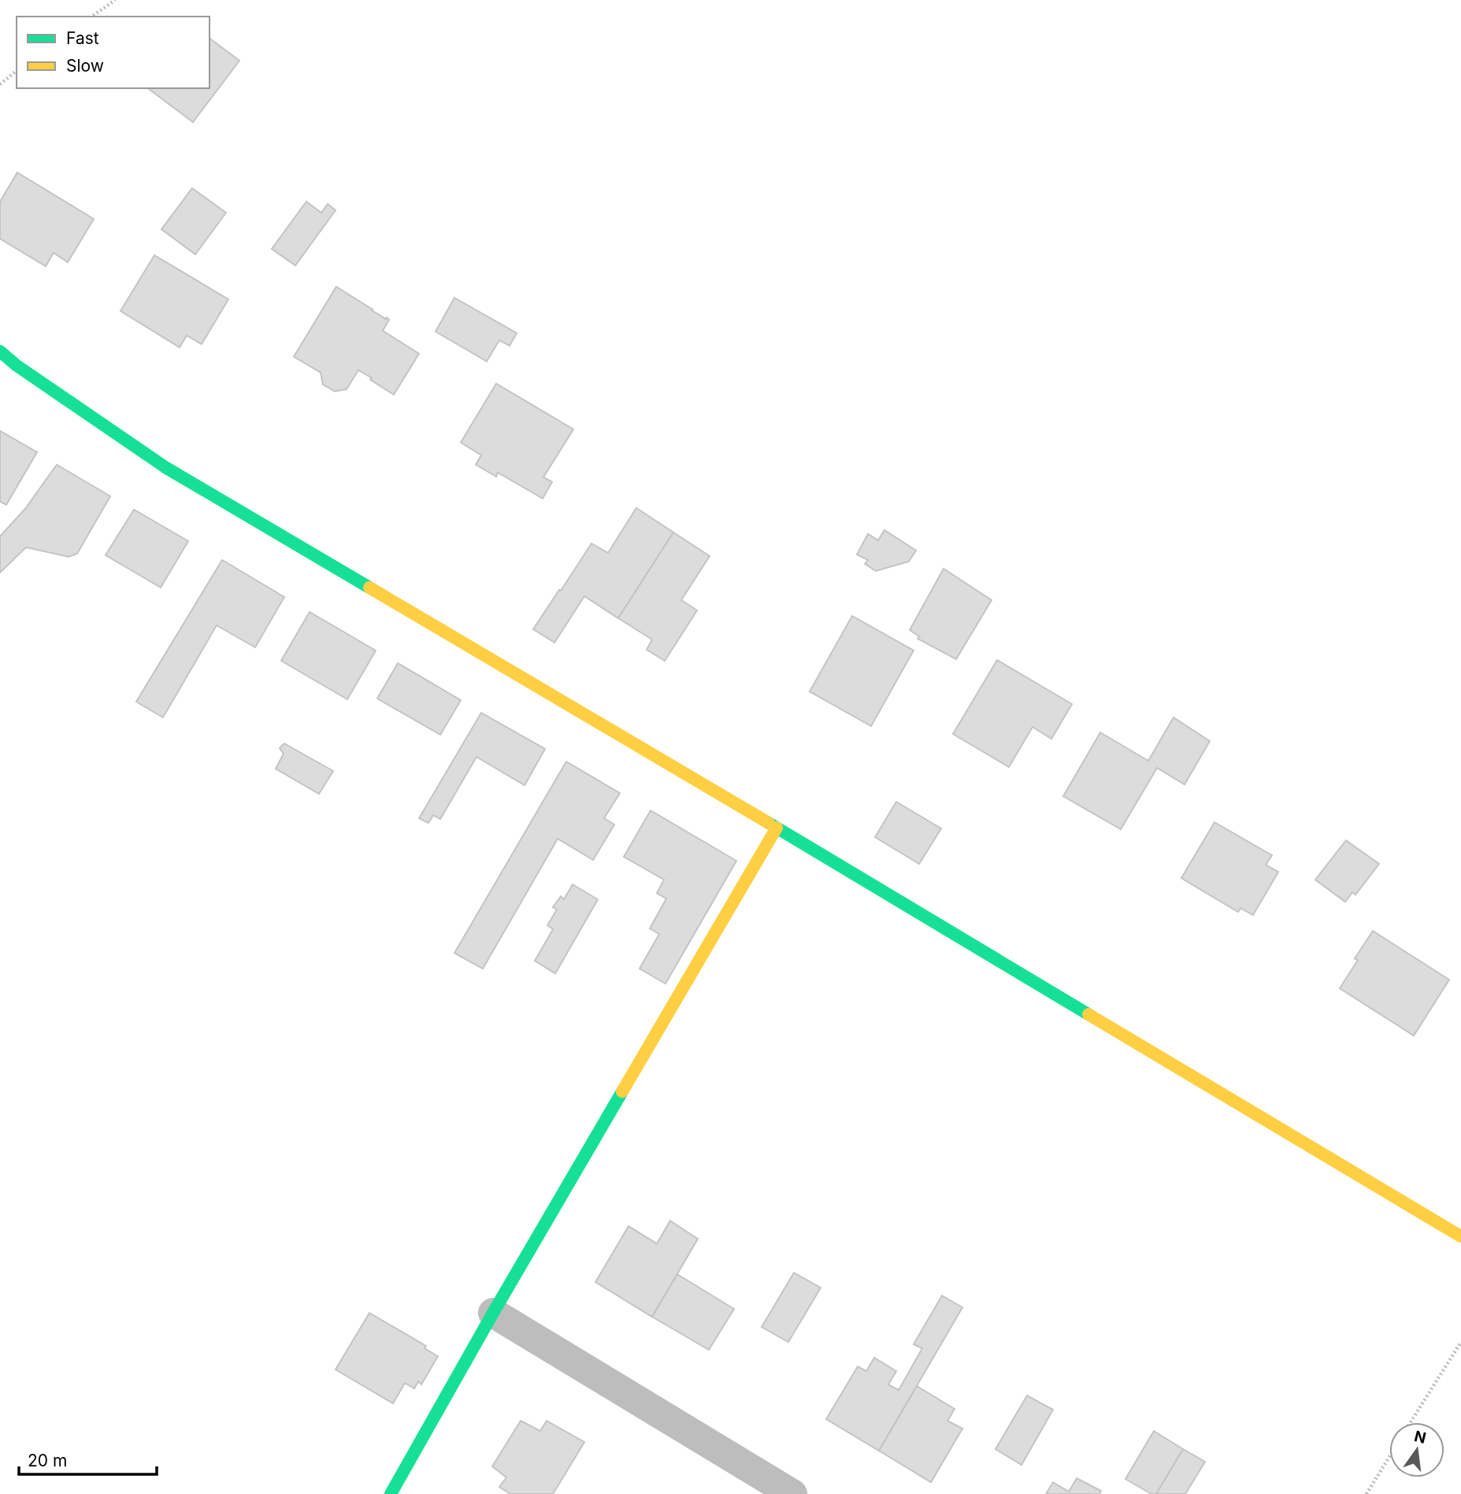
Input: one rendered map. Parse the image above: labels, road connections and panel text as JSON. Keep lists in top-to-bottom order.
{
  "legend": ["Fast", "Slow"],
  "scale_bar": "20 m",
  "north": "top"
}
